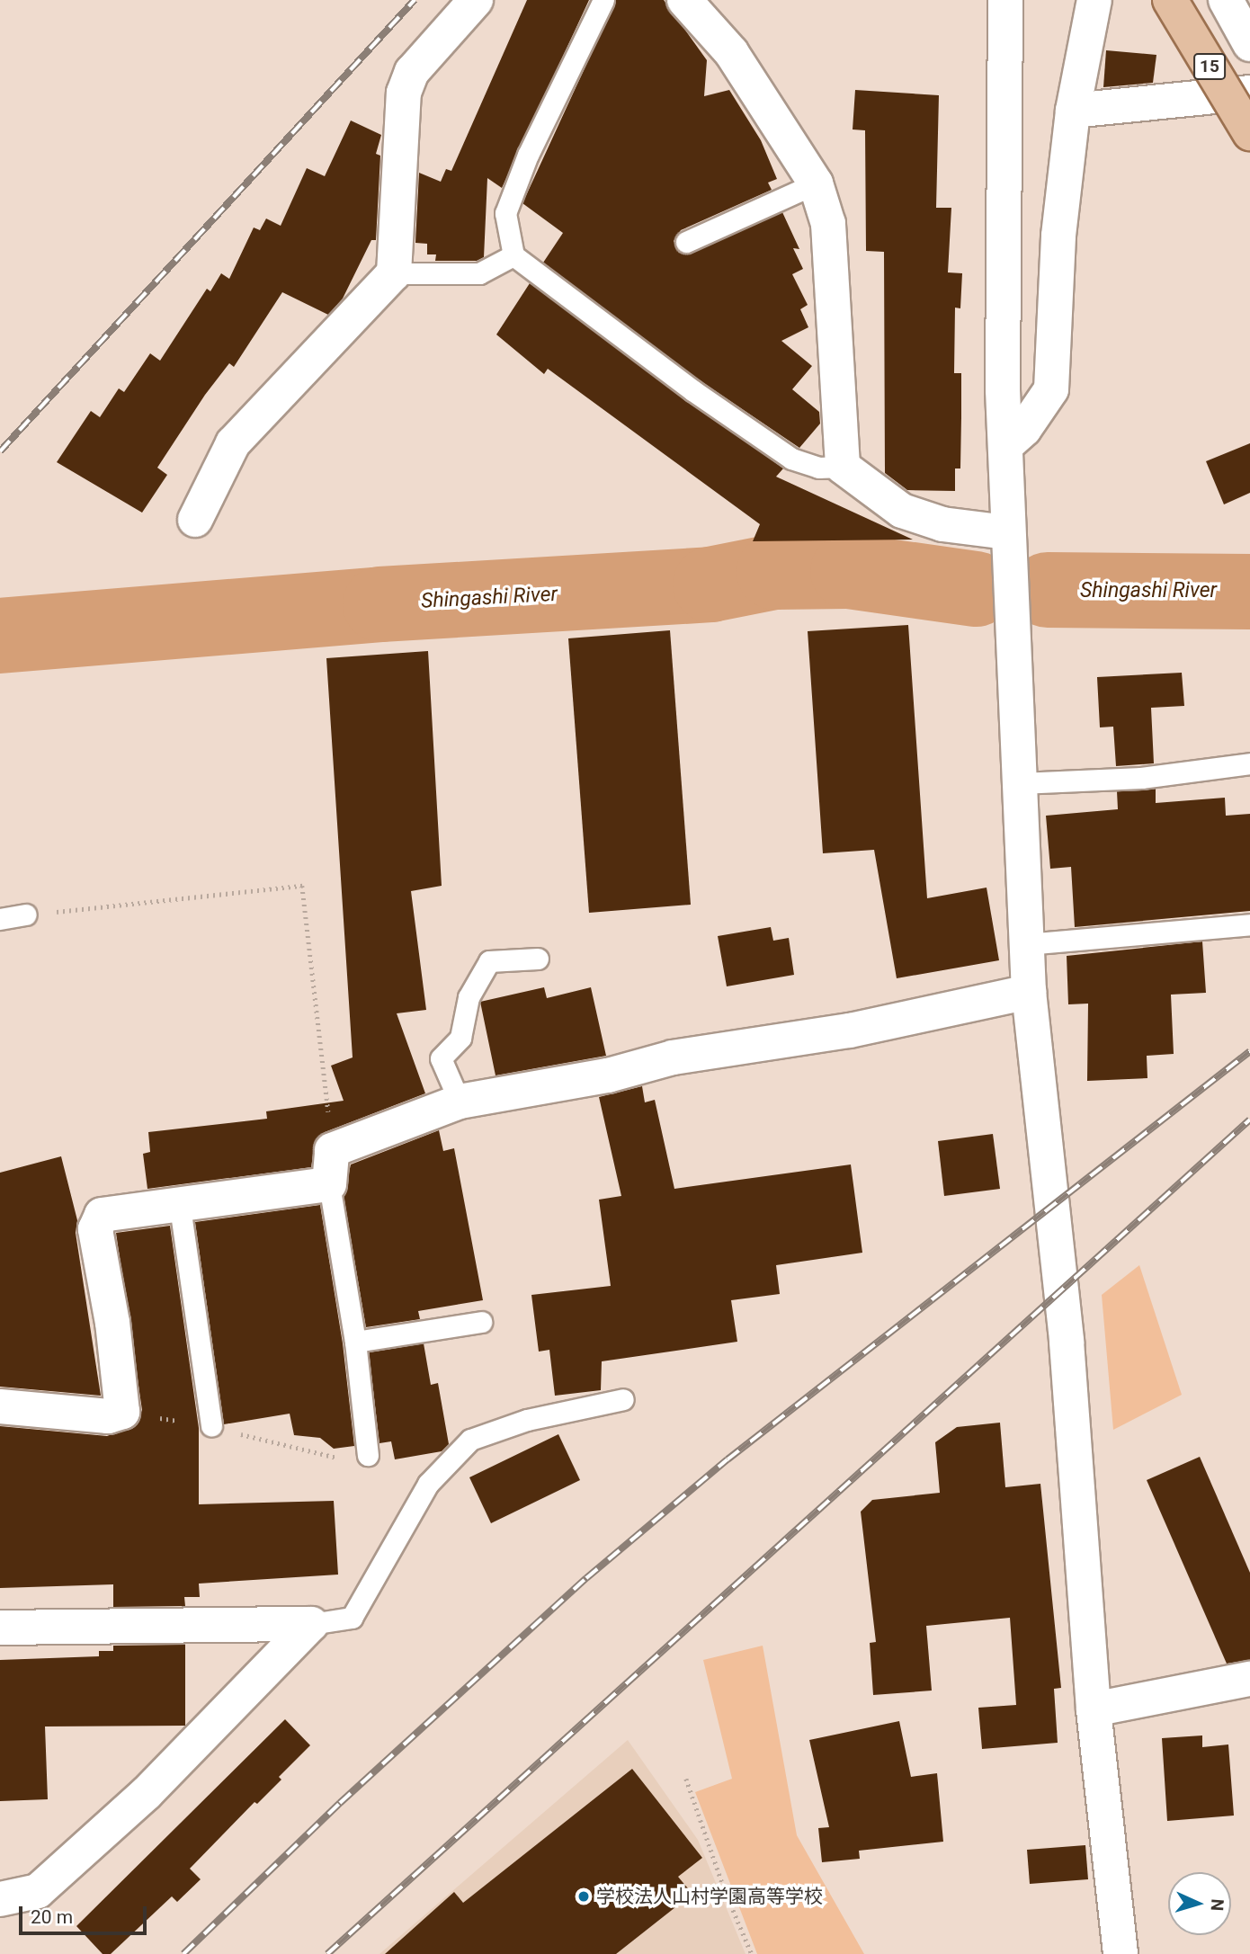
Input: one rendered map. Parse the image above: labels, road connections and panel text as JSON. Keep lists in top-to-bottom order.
{
  "streets": {
    "main road": ["15"]
  },
  "water": ["Shingashi River"],
  "places": ["学校法人山村学園高等学校"],
  "scale_bar": "20 m",
  "north": "right"
}
